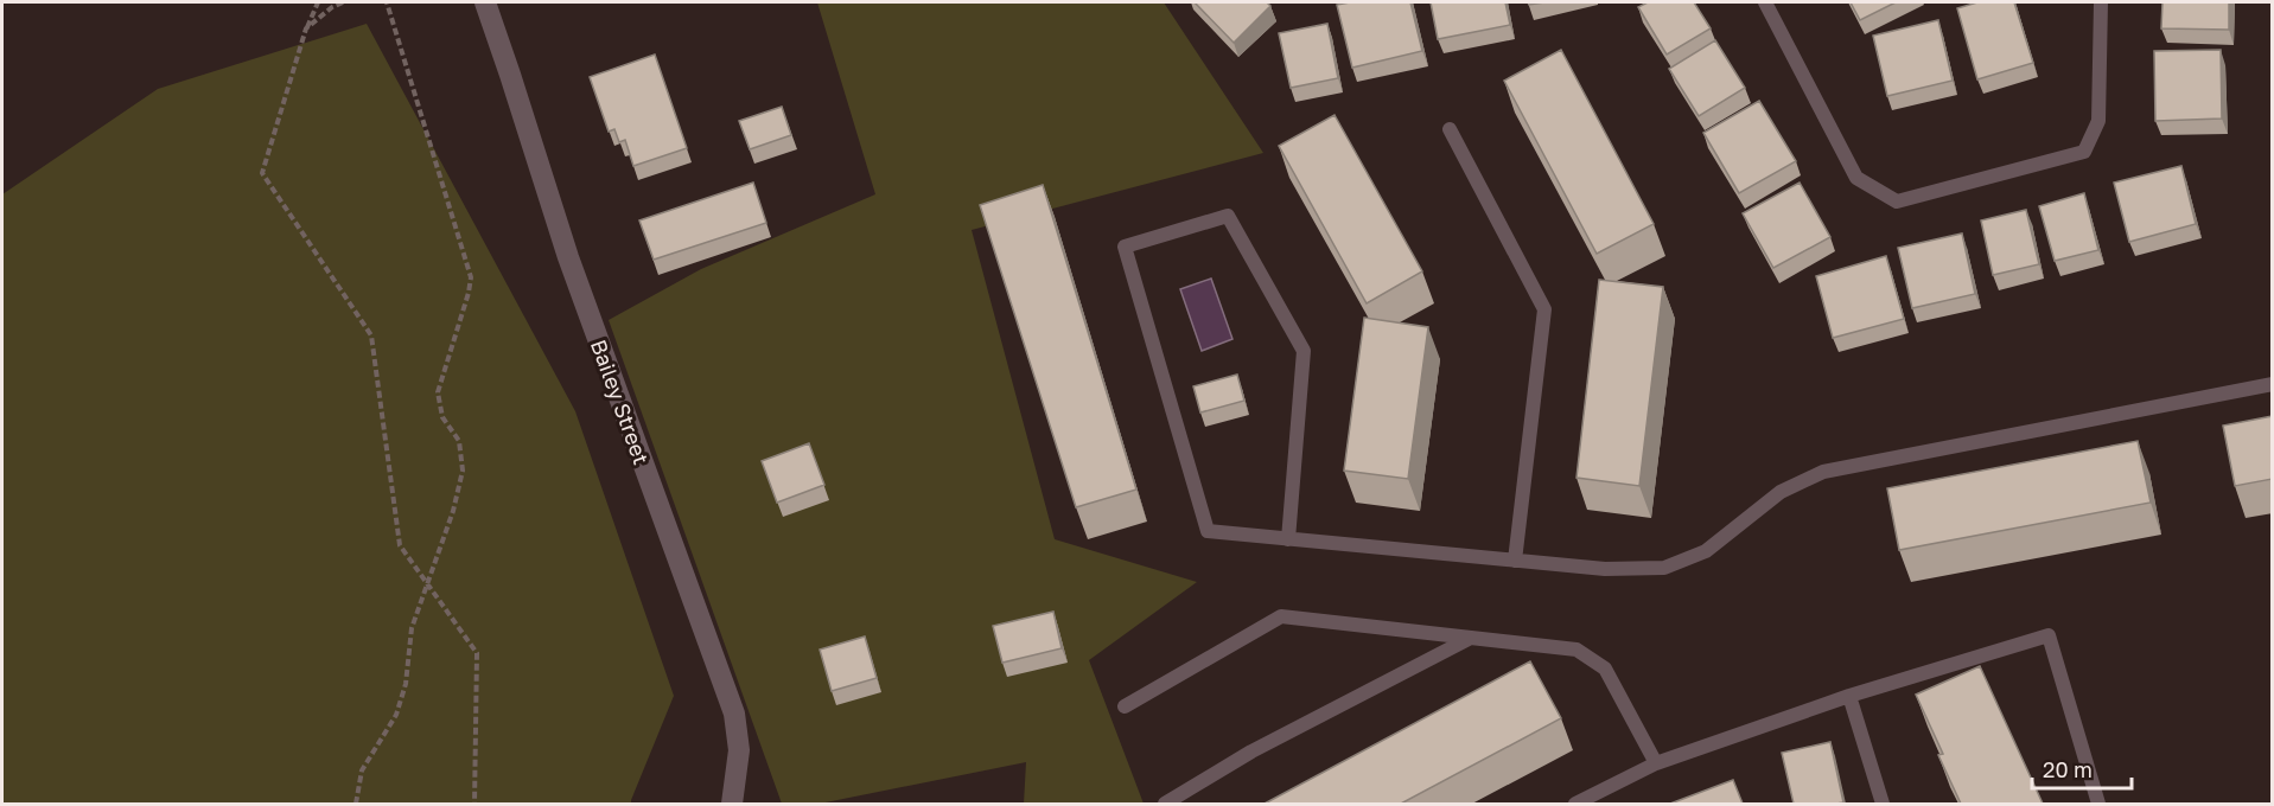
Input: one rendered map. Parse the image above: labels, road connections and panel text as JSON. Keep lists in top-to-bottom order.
{
  "streets": {
    "street": ["Bailey Street"]
  },
  "scale_bar": "20 m"
}
